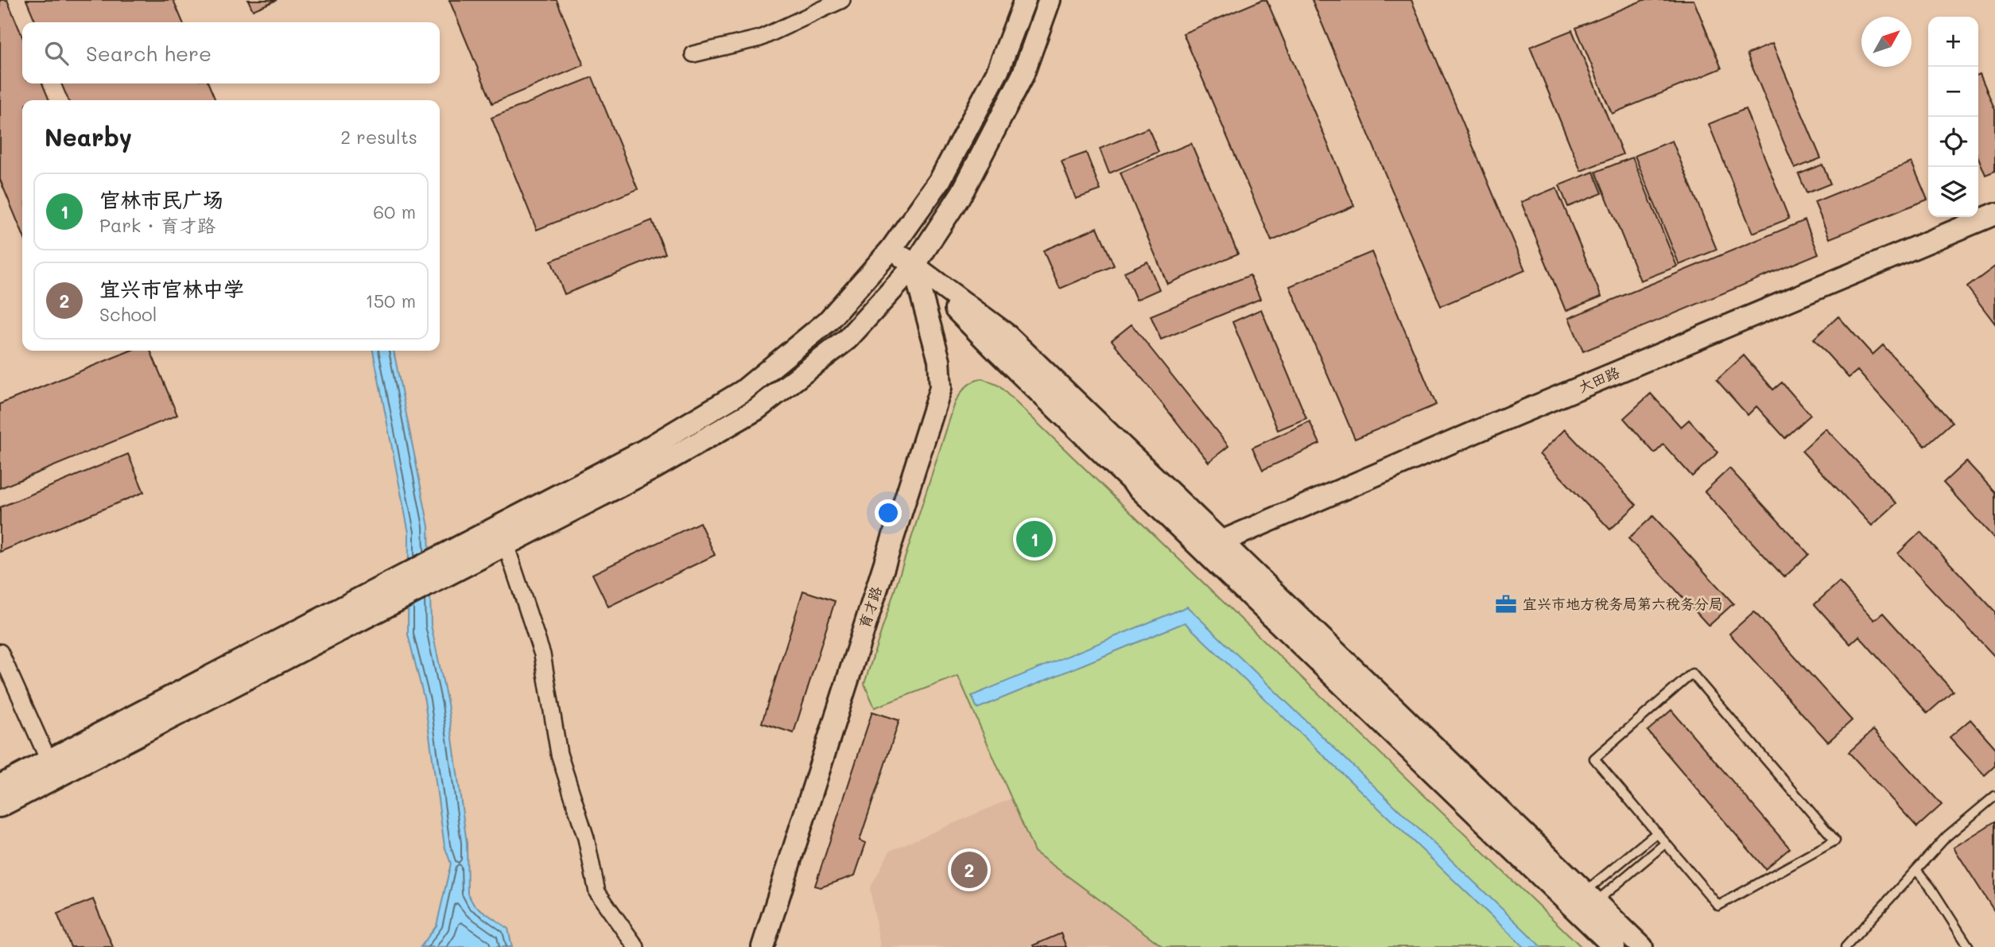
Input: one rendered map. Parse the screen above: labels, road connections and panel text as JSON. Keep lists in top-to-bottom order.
{
  "streets": {
    "main road": ["大田路", "育才路"]
  },
  "places": {
    "office": ["宜兴市地方税务局第六税务分局"]
  },
  "north": "top right",
  "page": {
    "map_buttons": ["+", "−"],
    "search": "Search here",
    "heading": ["Nearby", "2 results"],
    "list": [
      {
        "mark": "1",
        "name": "官林市民广场",
        "note": "Park · 育才路",
        "value": "60 m"
      },
      {
        "mark": "2",
        "name": "宜兴市官林中学",
        "note": "School",
        "value": "150 m"
      }
    ],
    "pins": ["1", "2"]
  }
}
